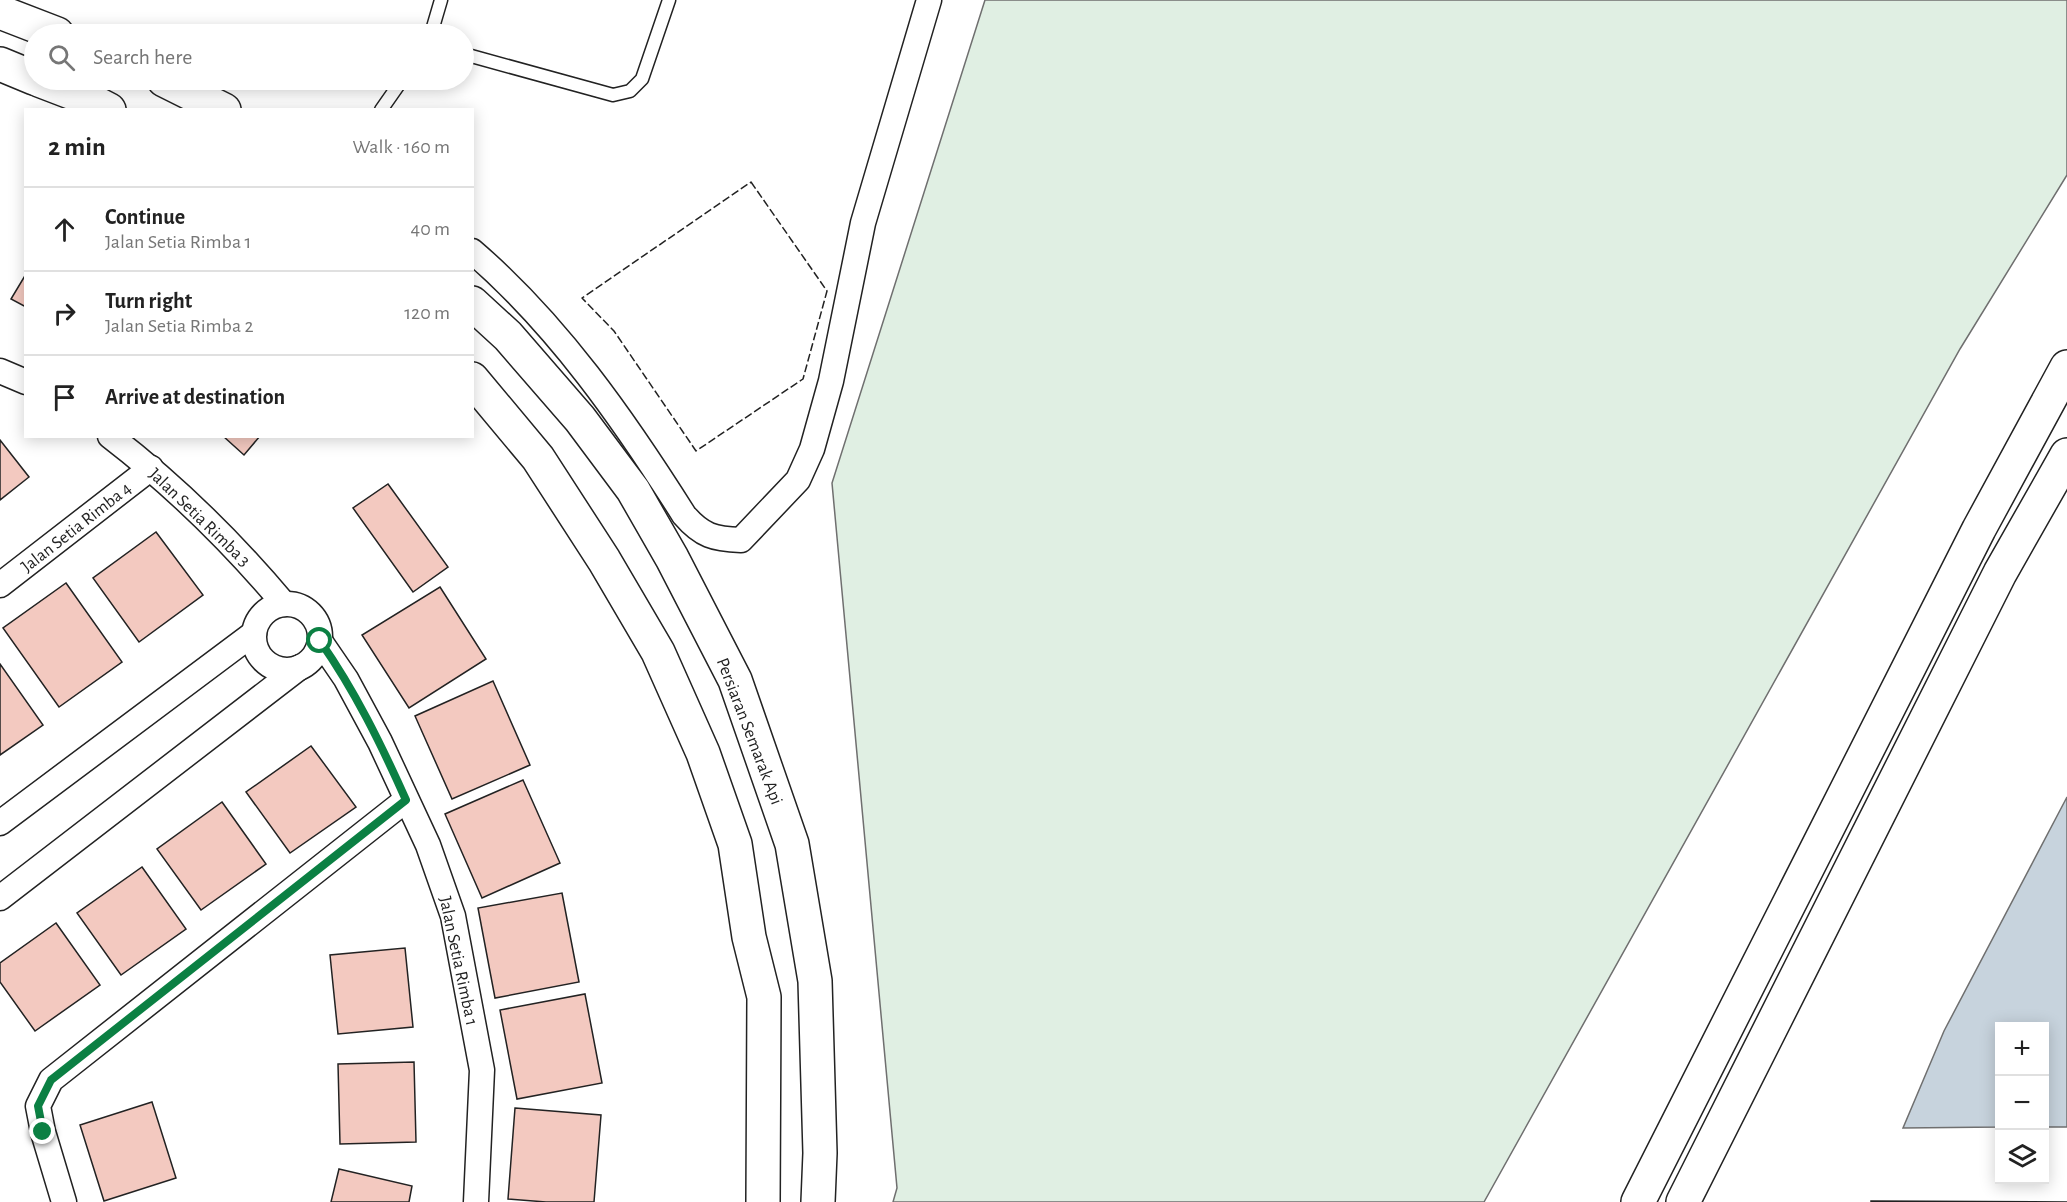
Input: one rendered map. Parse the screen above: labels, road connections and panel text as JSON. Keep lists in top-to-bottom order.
{
  "streets": {
    "main road": ["Persiaran Semarak Api"],
    "street": ["Jalan Setia Rimba 3", "Jalan Setia Rimba 4", "Jalan Setia Rimba 1"]
  },
  "crossings": [
    ["Jalan Setia Rimba 3", "Jalan Setia Rimba 4"],
    ["Jalan Setia Rimba 3", "Jalan Setia Rimba 1"]
  ],
  "page": {
    "search": "Search here",
    "heading": ["2 min", "Walk · 160 m"],
    "list": [
      ["Continue", "Jalan Setia Rimba 1", "40 m"],
      ["Turn right", "Jalan Setia Rimba 2", "120 m"],
      "Arrive at destination"
    ],
    "map_buttons": ["+", "−"]
  }
}
